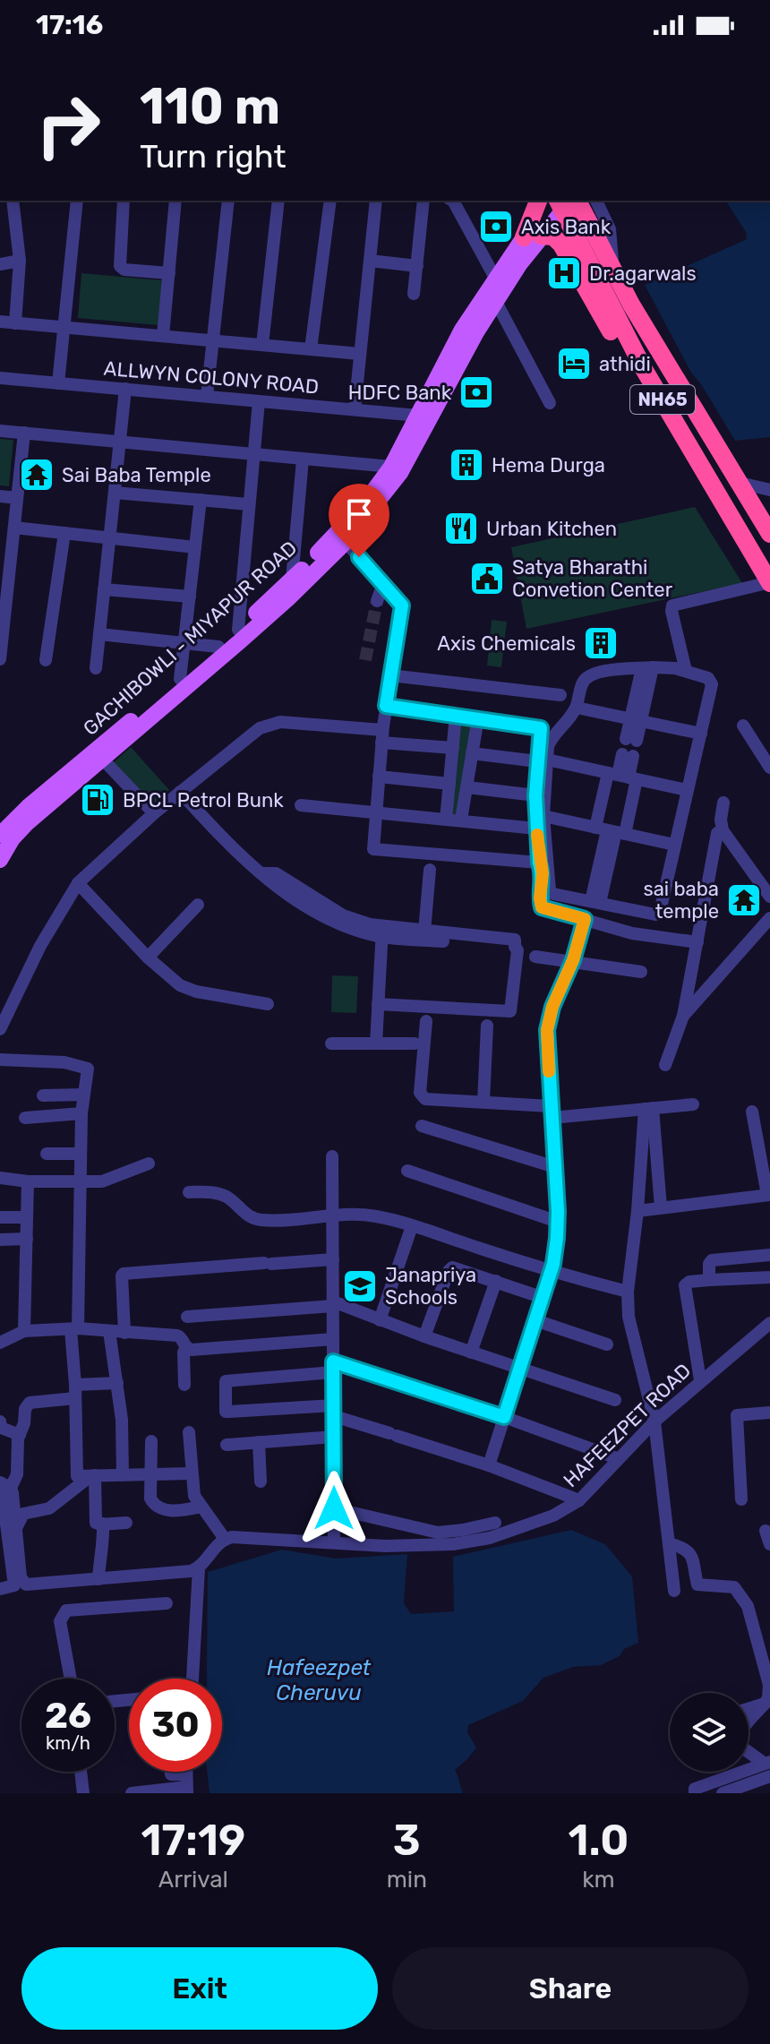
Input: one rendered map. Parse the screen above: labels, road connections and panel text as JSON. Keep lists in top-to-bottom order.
{
  "streets": {
    "highway": ["NH65"],
    "main road": ["GACHIBOWLI - MIYAPUR ROAD"],
    "street": ["ALLWYN COLONY ROAD", "HAFEEZPET ROAD"]
  },
  "crossings": [
    ["ALLWYN COLONY ROAD", "GACHIBOWLI - MIYAPUR ROAD"]
  ],
  "water": ["Hafeezpet Cheruvu"],
  "places": {
    "bank": ["Axis Bank", "HDFC Bank"],
    "hospital": ["Dr.agarwals"],
    "hotel": ["athidi"],
    "building": ["Hema Durga", "Axis Chemicals"],
    "temple": ["Sai Baba Temple", "sai baba temple"],
    "restaurant": ["Urban Kitchen"],
    "public building": ["Satya Bharathi Convetion Center"],
    "fuel station": ["BPCL Petrol Bunk"],
    "school or university": ["Janapriya Schools"]
  },
  "page": {
    "status": "17:16",
    "turn": ["110 m", "Turn right"],
    "speed": "26 km/h",
    "limit": "30",
    "eta": [
      "17:19",
      "Arrival",
      "3",
      "min",
      "1.0",
      "km"
    ],
    "buttons": ["Exit", "Share"]
  }
}
